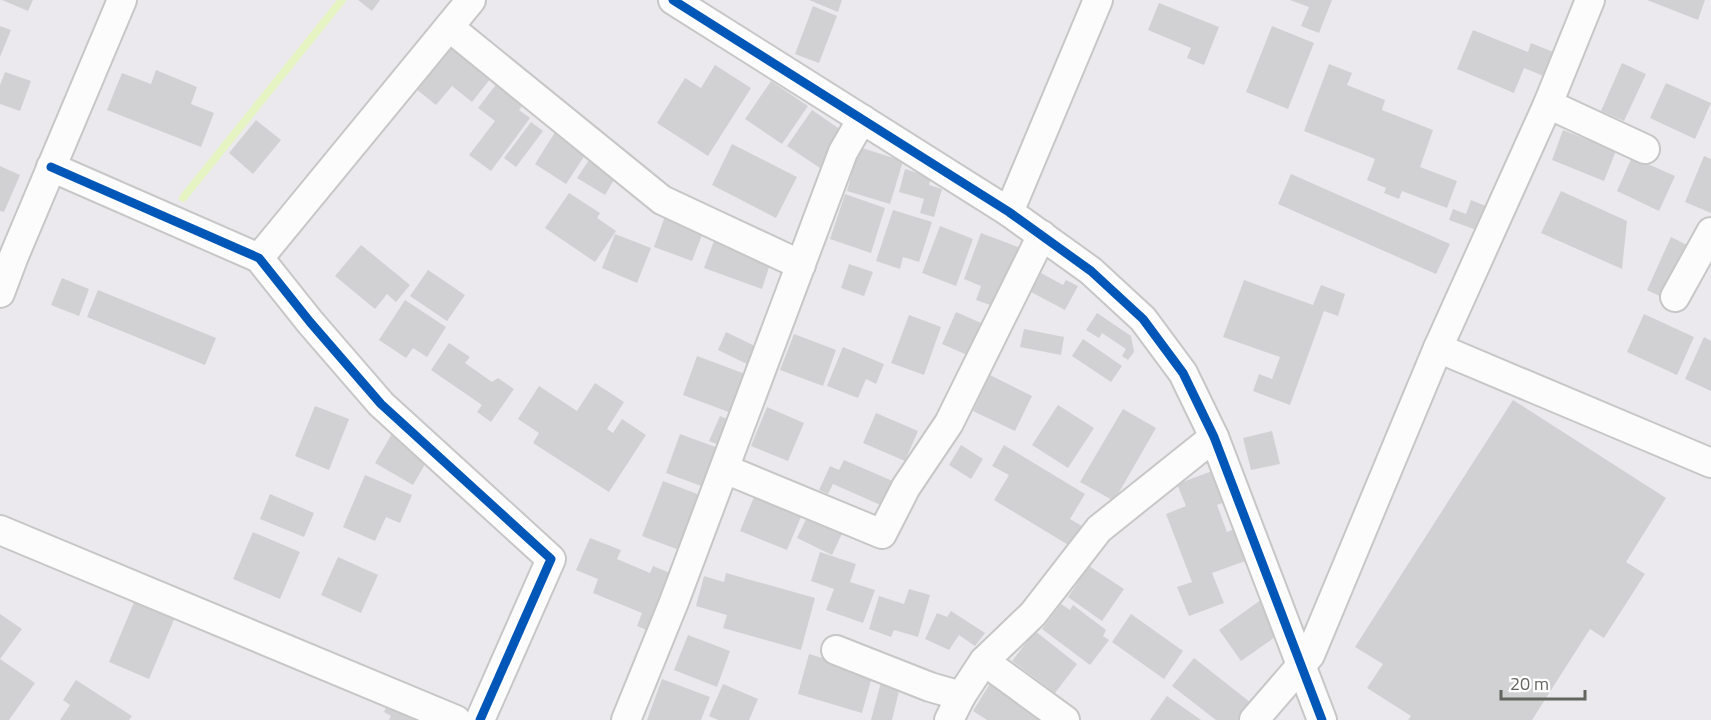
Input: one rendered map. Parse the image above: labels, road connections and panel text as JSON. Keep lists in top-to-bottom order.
{
  "scale_bar": "20 m"
}
